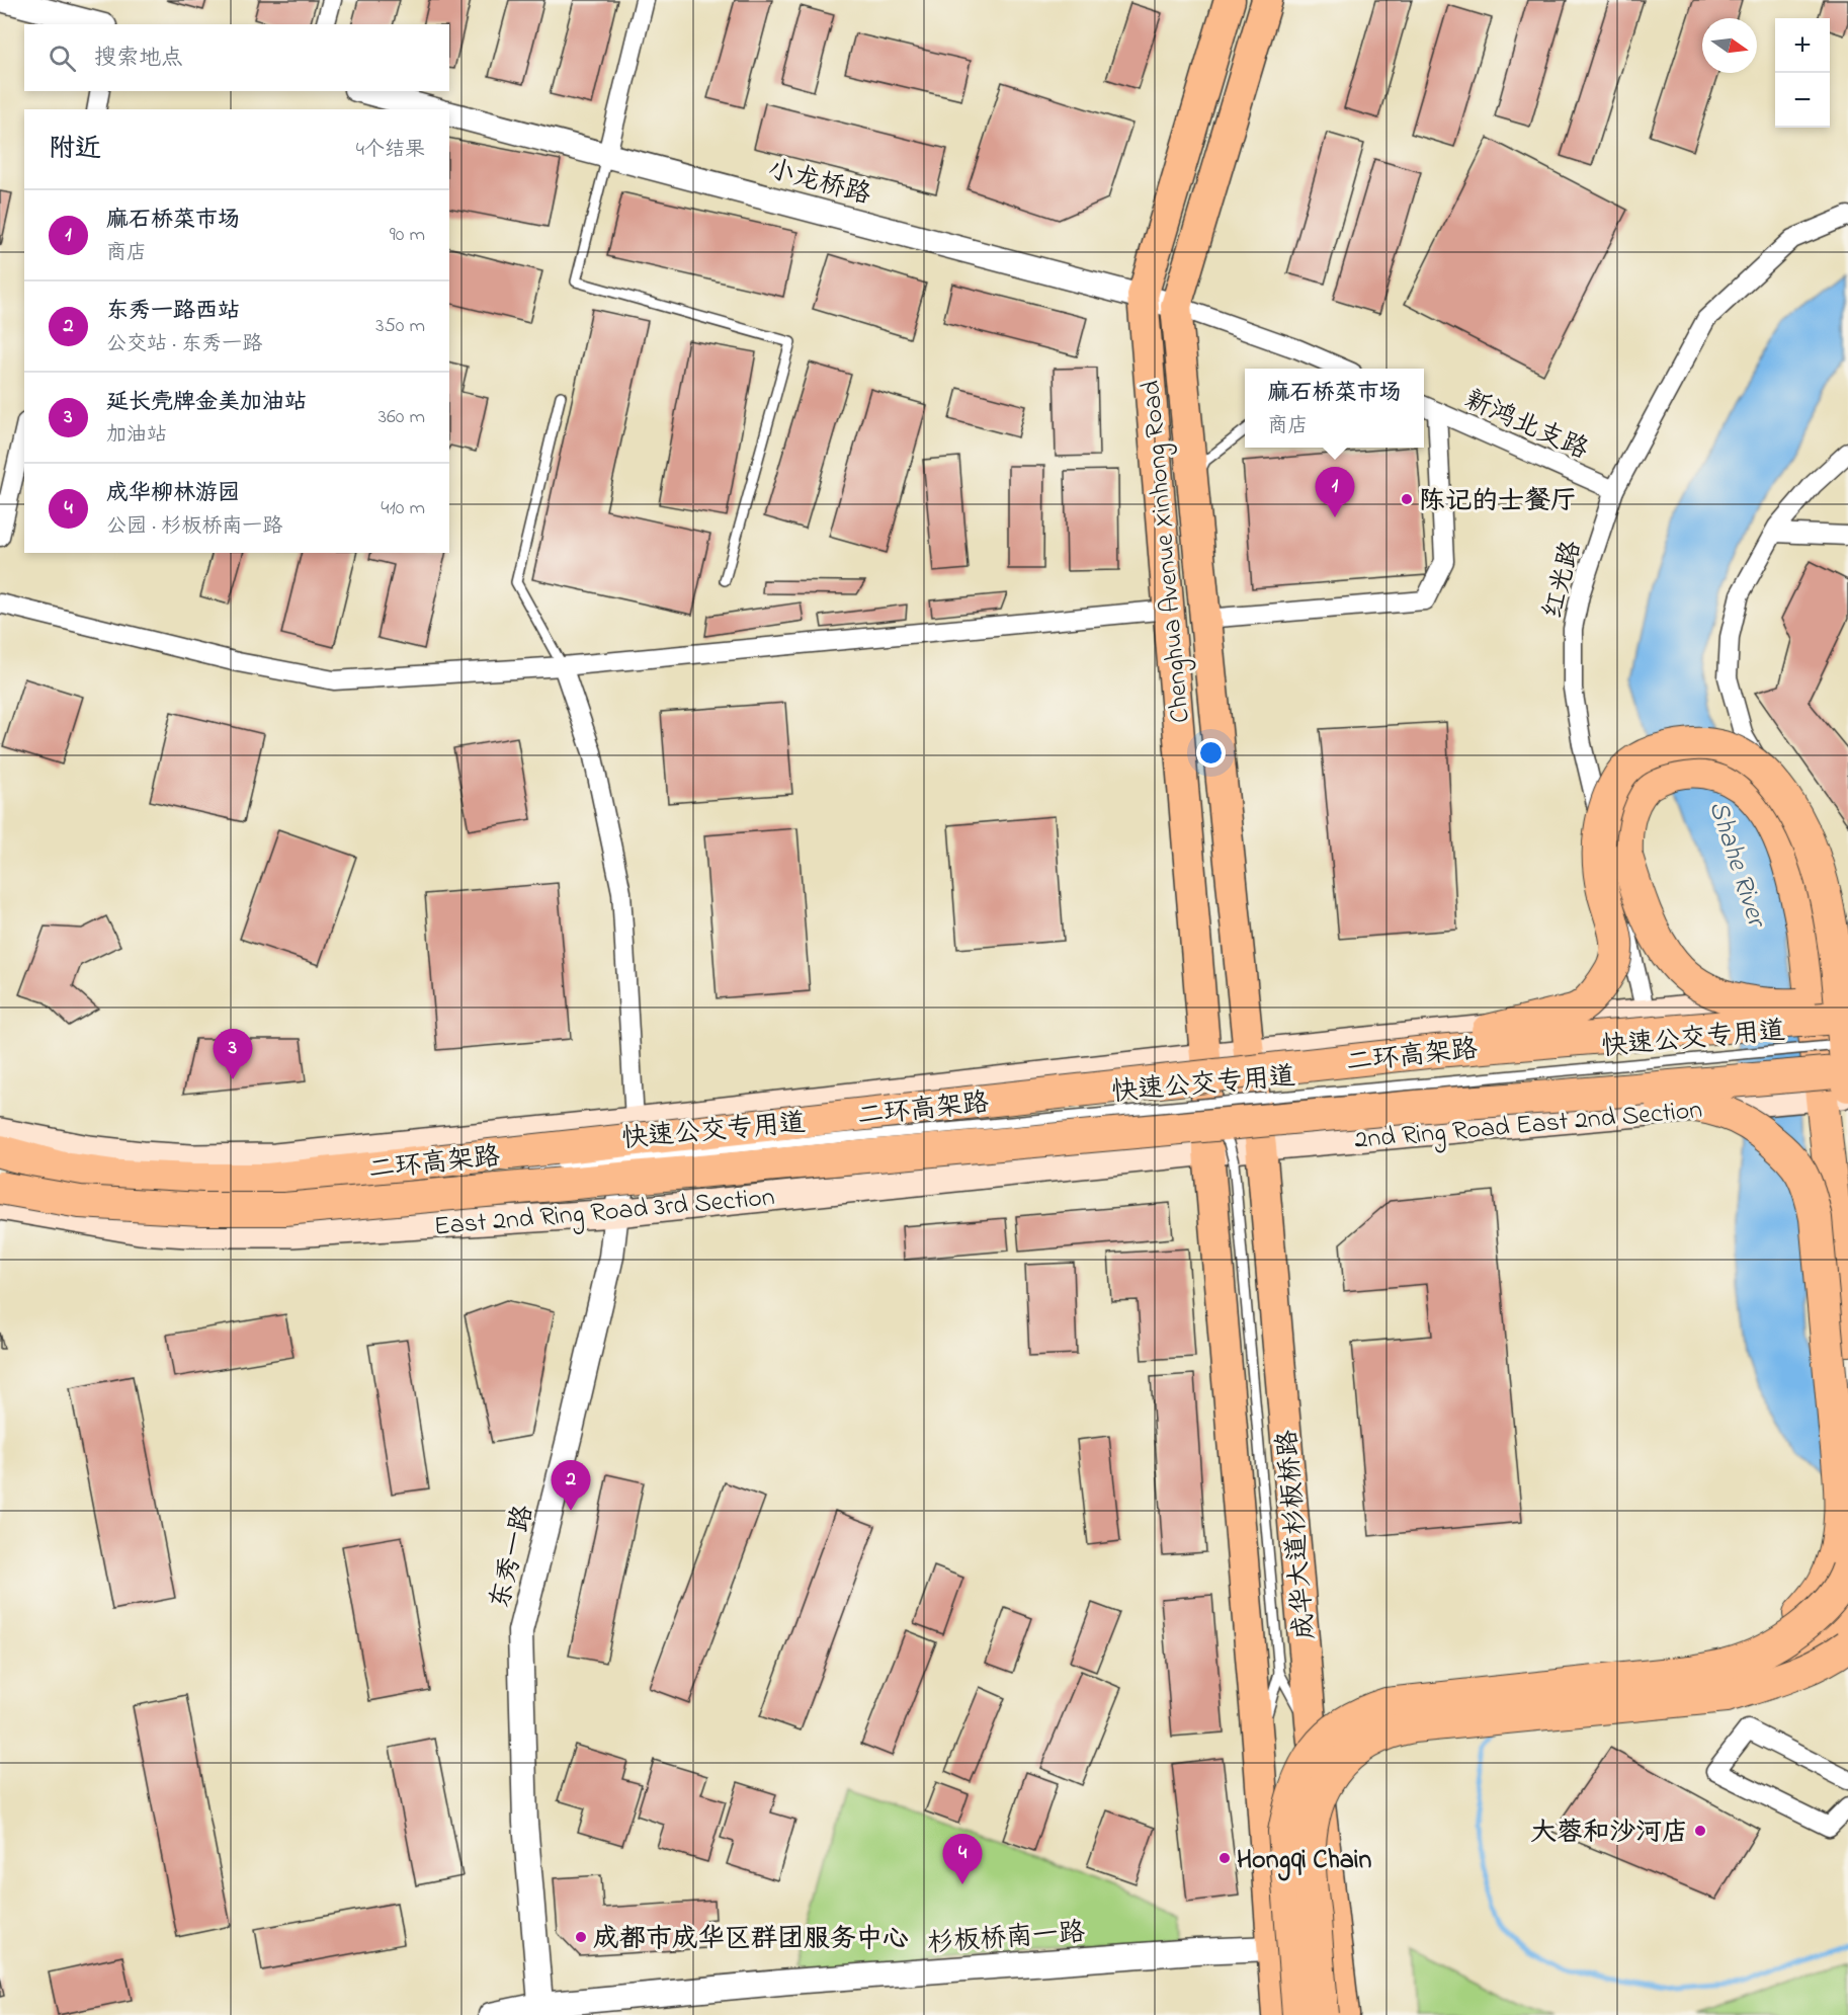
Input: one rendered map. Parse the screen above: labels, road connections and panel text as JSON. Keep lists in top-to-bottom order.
{
  "streets": {
    "highway": ["二环高架路"],
    "main road": [
      "Chenghua Avenue Xinhong Road",
      "2nd Ring Road East 2nd Section",
      "East 2nd Ring Road 3rd Section",
      "成华大道杉板桥路"
    ],
    "street": [
      "小龙桥路",
      "新鸿北支路",
      "红光路",
      "东秀一路",
      "杉板桥南一路"
    ],
    "lane": ["快速公交专用道"]
  },
  "crossings": [
    ["小龙桥路", "Chenghua Avenue Xinhong Road"],
    ["新鸿北支路", "红光路"],
    ["Chenghua Avenue Xinhong Road", "2nd Ring Road East 2nd Section"],
    ["Chenghua Avenue Xinhong Road", "East 2nd Ring Road 3rd Section"],
    ["Chenghua Avenue Xinhong Road", "成华大道杉板桥路"],
    ["二环高架路", "2nd Ring Road East 2nd Section"],
    ["2nd Ring Road East 2nd Section", "East 2nd Ring Road 3rd Section"],
    ["2nd Ring Road East 2nd Section", "成华大道杉板桥路"],
    ["East 2nd Ring Road 3rd Section", "成华大道杉板桥路"],
    ["East 2nd Ring Road 3rd Section", "东秀一路"],
    ["成华大道杉板桥路", "杉板桥南一路"],
    ["东秀一路", "杉板桥南一路"]
  ],
  "water": ["Shahe River"],
  "places": [
    "陈记的士餐厅",
    "大蓉和沙河店",
    "Hongqi Chain",
    "成都市成华区群团服务中心"
  ],
  "north": "right",
  "page": {
    "map_buttons": ["+", "−"],
    "search": "搜索地点",
    "heading": ["附近", "4个结果"],
    "list": [
      {
        "mark": "1",
        "name": "麻石桥菜市场",
        "note": "商店",
        "value": "90 m"
      },
      {
        "mark": "2",
        "name": "东秀一路西站",
        "note": "公交站 · 东秀一路",
        "value": "350 m"
      },
      {
        "mark": "3",
        "name": "延长壳牌金美加油站",
        "note": "加油站",
        "value": "360 m"
      },
      {
        "mark": "4",
        "name": "成华柳林游园",
        "note": "公园 · 杉板桥南一路",
        "value": "410 m"
      }
    ],
    "popup": ["麻石桥菜市场", "商店"],
    "pins": [
      "1",
      "3",
      "2",
      "4"
    ]
  }
}
